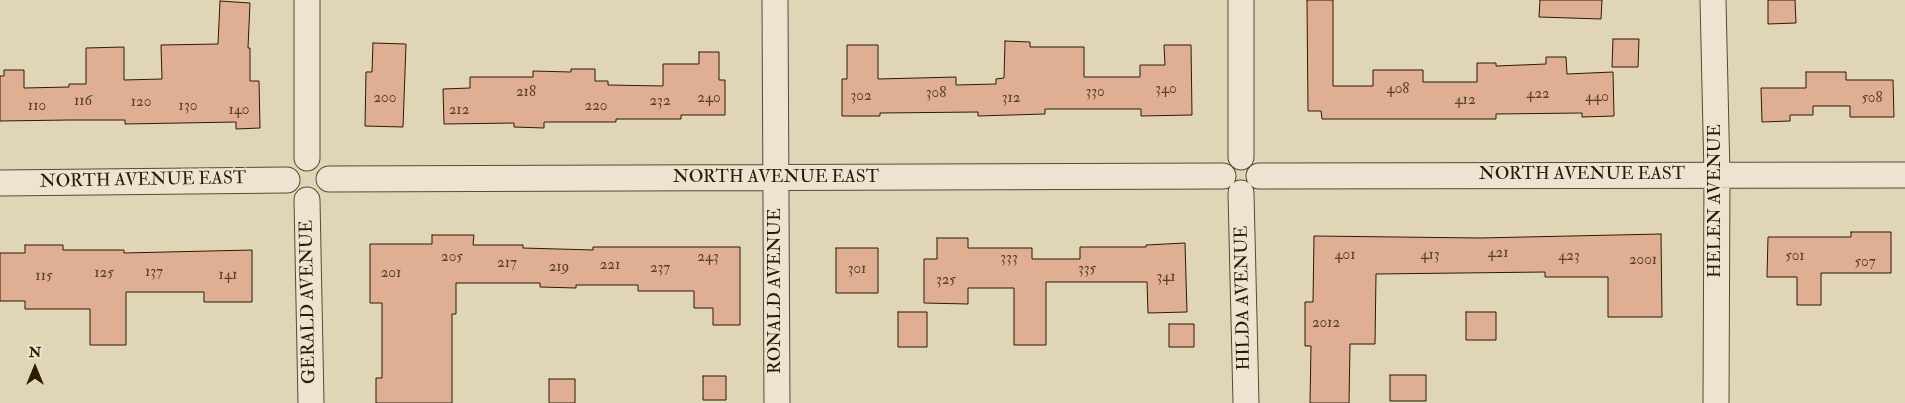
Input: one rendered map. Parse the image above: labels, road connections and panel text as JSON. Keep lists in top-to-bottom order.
{
  "streets": {
    "street": [
      "NORTH AVENUE EAST",
      "HELEN AVENUE",
      "RONALD AVENUE",
      "HILDA AVENUE",
      "GERALD AVENUE"
    ]
  },
  "crossings": [
    ["NORTH AVENUE EAST", "HELEN AVENUE"],
    ["NORTH AVENUE EAST", "RONALD AVENUE"],
    ["NORTH AVENUE EAST", "HILDA AVENUE"],
    ["NORTH AVENUE EAST", "GERALD AVENUE"]
  ],
  "house_numbers": [
    "340",
    "408",
    "218",
    "330",
    "308",
    "422",
    "302",
    "440",
    "200",
    "240",
    "312",
    "508",
    "412",
    "116",
    "232",
    "120",
    "110",
    "130",
    "220",
    "140",
    "212",
    "421",
    "401",
    "413",
    "423",
    "501",
    "205",
    "243",
    "333",
    "2001",
    "507",
    "217",
    "221",
    "219",
    "237",
    "301",
    "335",
    "137",
    "125",
    "201",
    "141",
    "115",
    "341",
    "325",
    "2012"
  ],
  "north": "top"
}
